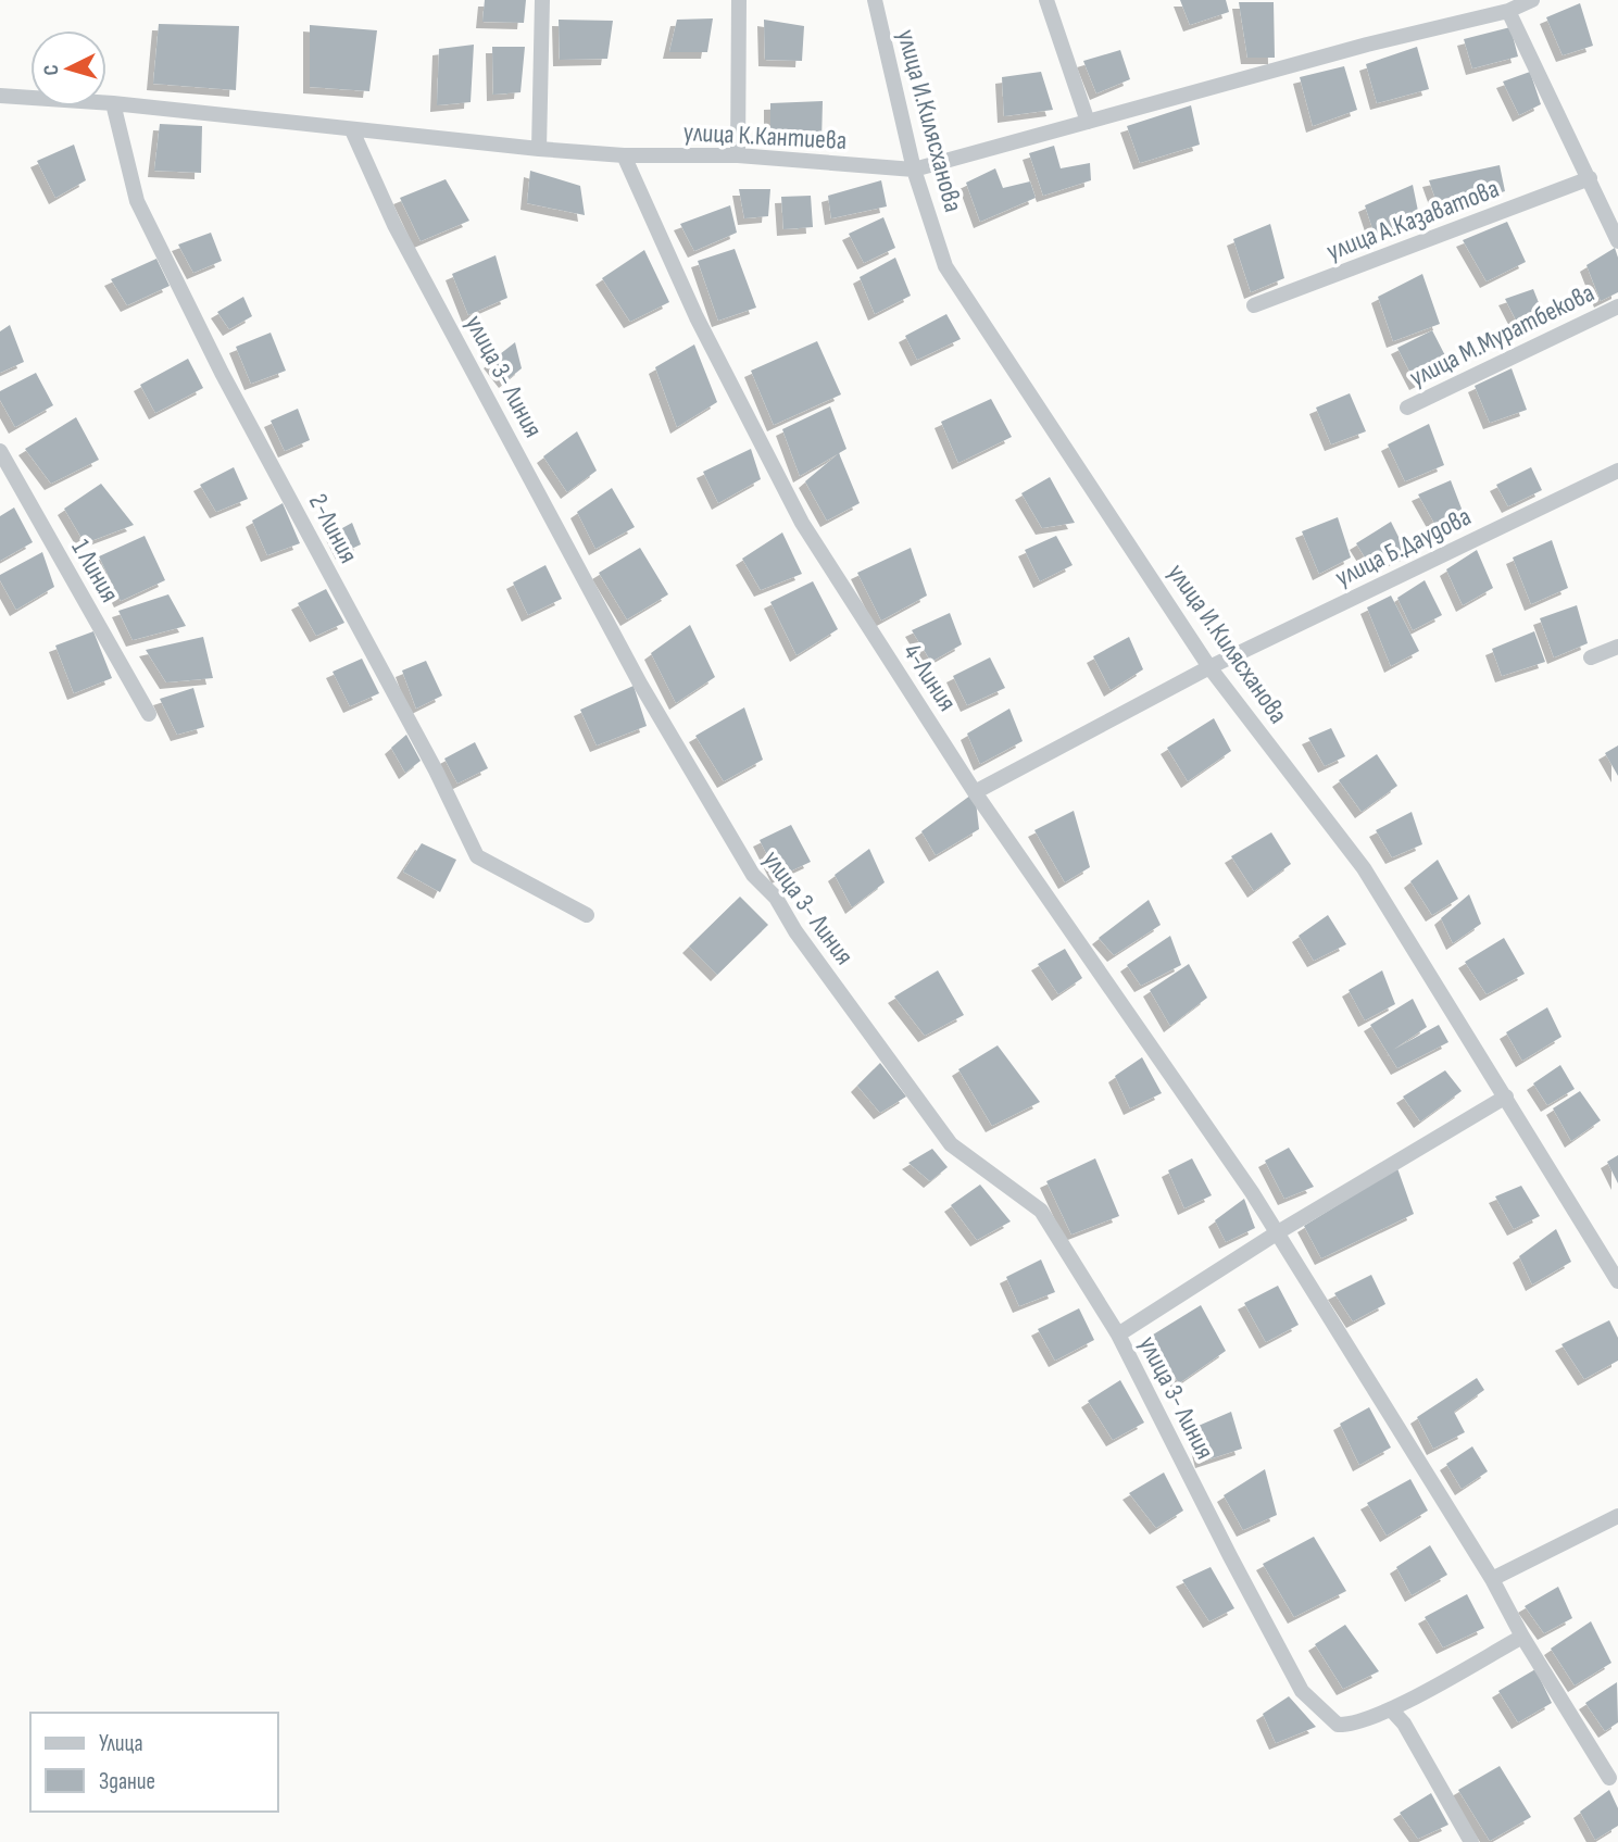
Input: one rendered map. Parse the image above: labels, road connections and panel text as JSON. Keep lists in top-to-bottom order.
{
  "streets": {
    "street": [
      "улица И.Килясханова",
      "улица К.Кантиева",
      "улица А.Казаватова",
      "улица М.Муратбекова",
      "улица 3- Линия",
      "2-Линия",
      "улица Б.Даудова",
      "1 Линия",
      "4-Линия"
    ]
  },
  "crossings": [
    ["улица И.Килясханова", "улица К.Кантиева"],
    ["улица И.Килясханова", "улица Б.Даудова"],
    ["улица К.Кантиева", "улица 3- Линия"],
    ["улица К.Кантиева", "2-Линия"],
    ["улица К.Кантиева", "4-Линия"],
    ["улица Б.Даудова", "4-Линия"]
  ],
  "legend": ["Улица", "Здание"],
  "north": "left"
}
